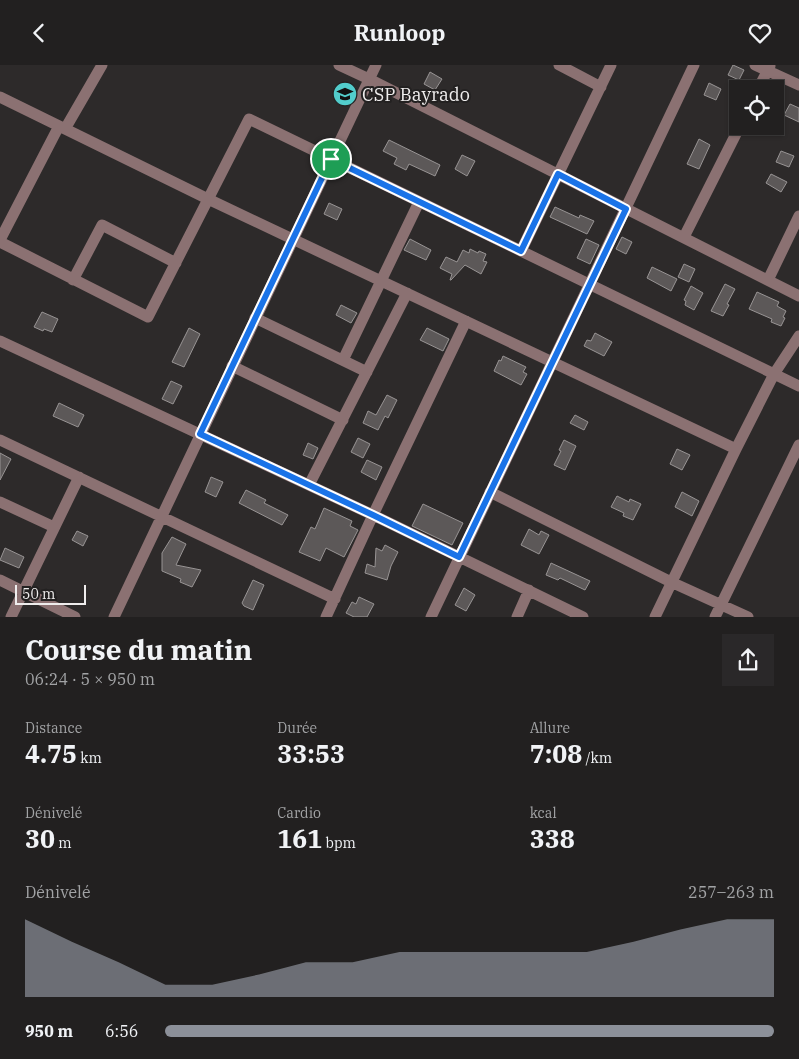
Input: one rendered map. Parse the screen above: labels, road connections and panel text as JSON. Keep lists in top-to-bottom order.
{
  "places": {
    "school or university": ["CSP Bayrado"]
  },
  "scale_bar": "50 m",
  "page": {
    "header": "Runloop",
    "scale": "50 m",
    "heading": ["Course du matin", "06:24 · 5 × 950 m"],
    "stats": [
      ["Distance", "4.75 km"],
      ["Durée", "33:53"],
      ["Allure", "7:08 /km"],
      ["Dénivelé", "30 m"],
      ["Cardio", "161 bpm"],
      ["kcal", "338"]
    ],
    "chart": ["Dénivelé", "257–263 m"],
    "list": [
      {
        "name": "950 m",
        "note": "6:56"
      }
    ]
  }
}
